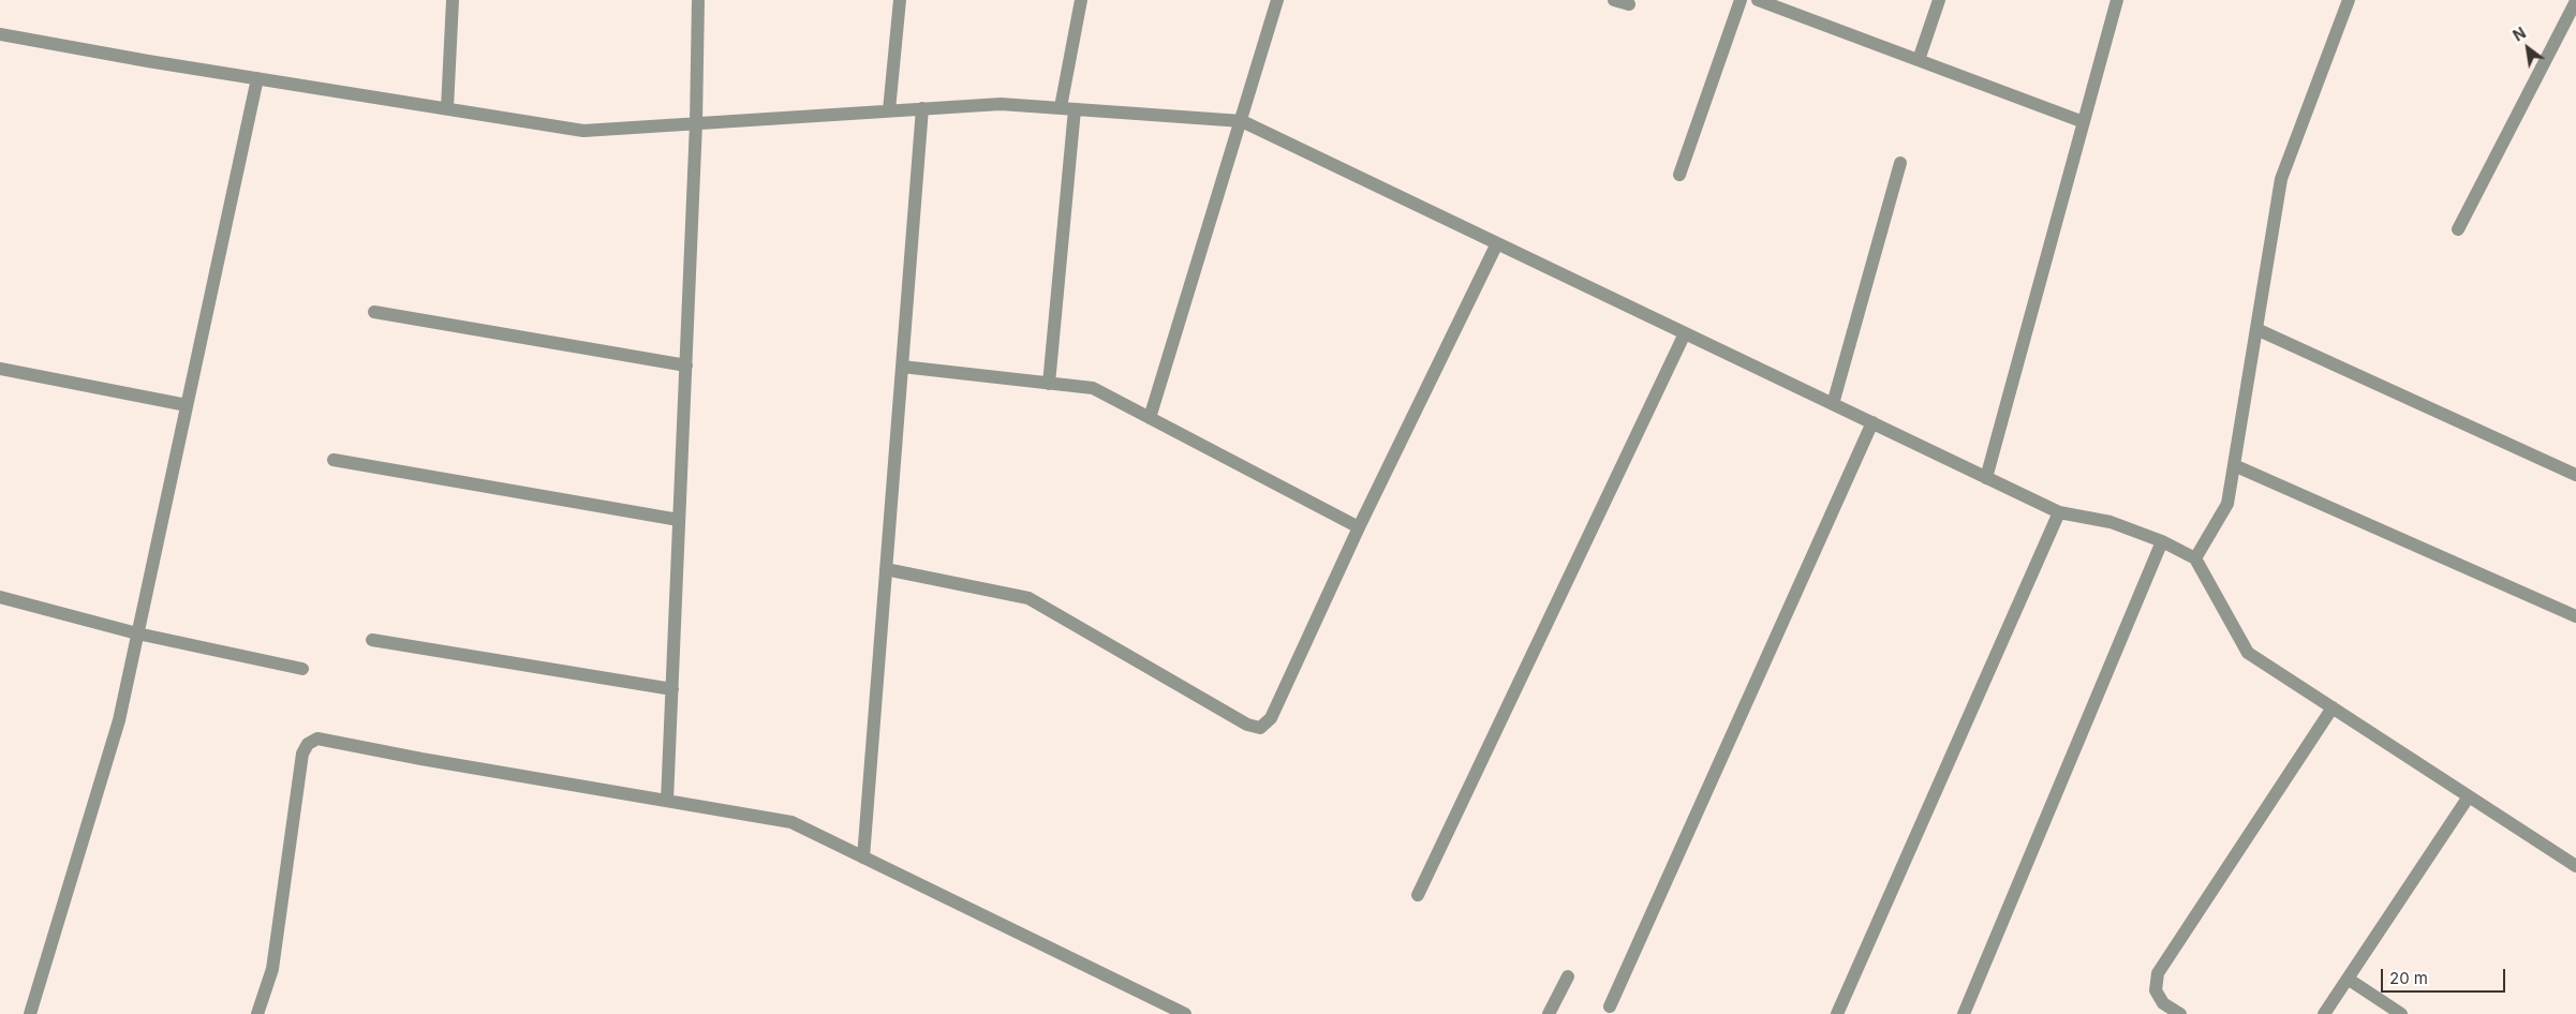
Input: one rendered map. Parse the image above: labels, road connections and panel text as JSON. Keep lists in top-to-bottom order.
{
  "scale_bar": "20 m",
  "north": "top left"
}
